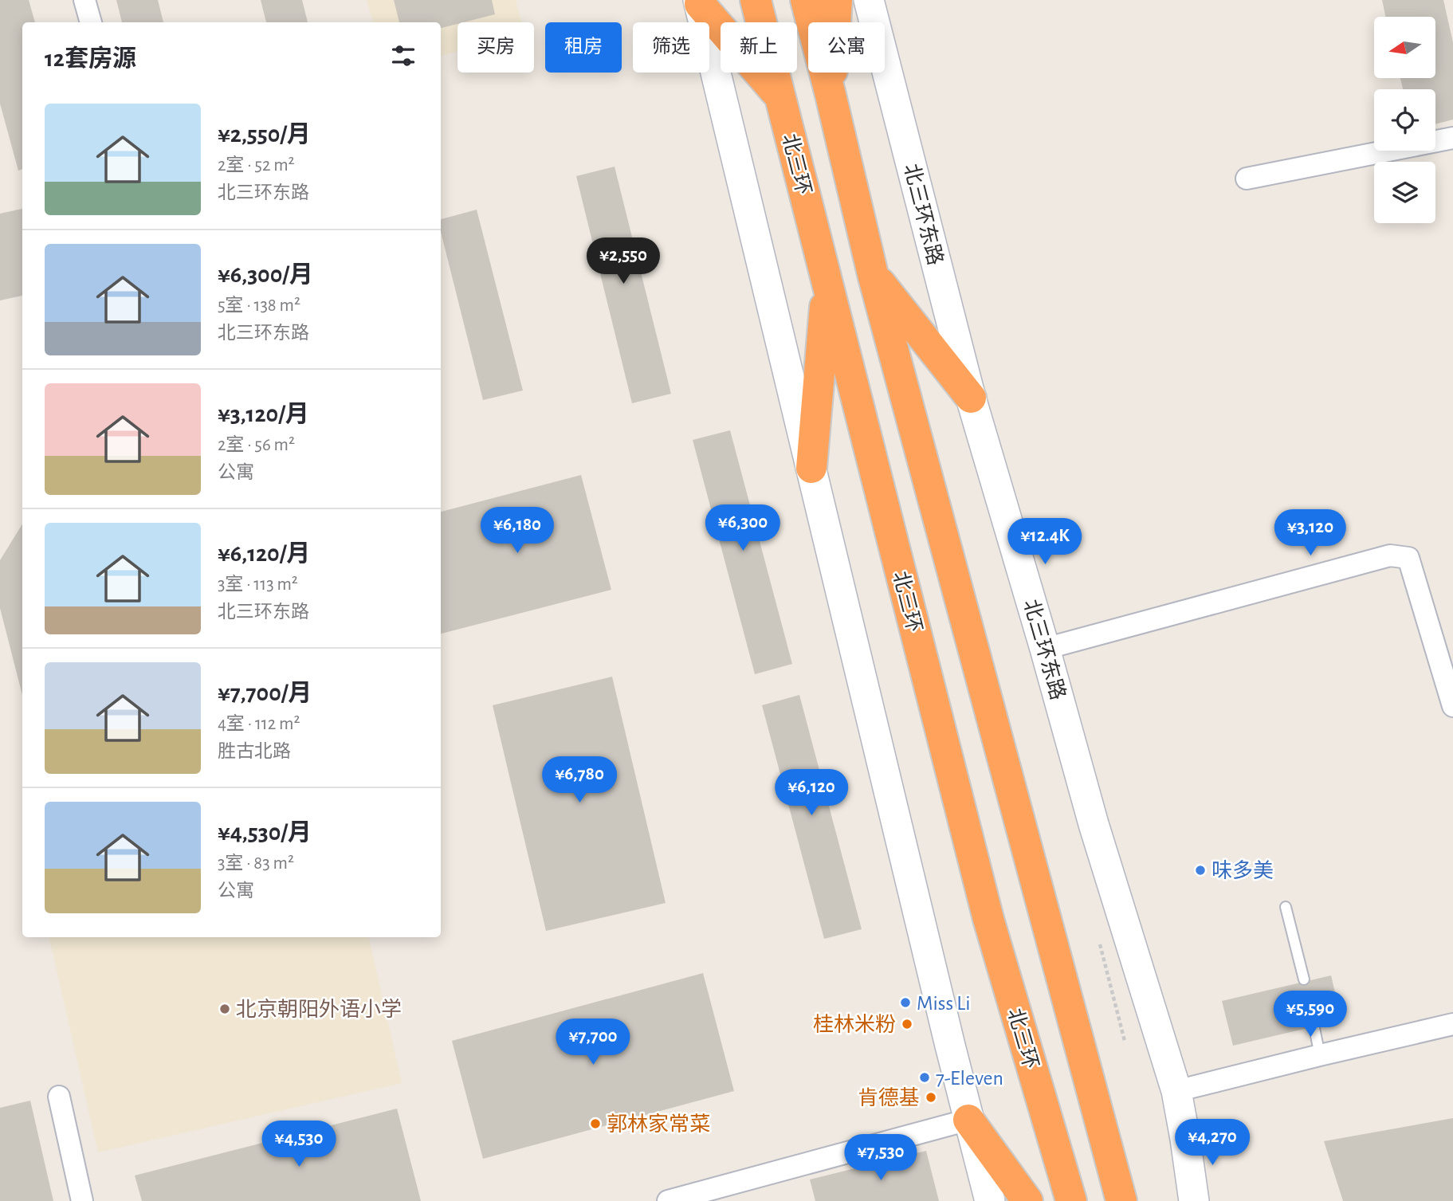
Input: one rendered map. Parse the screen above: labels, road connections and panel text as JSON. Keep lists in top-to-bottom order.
{
  "streets": {
    "highway": ["北三环"],
    "street": ["北三环东路"]
  },
  "places": [
    "味多美",
    "Miss Li",
    "北京朝阳外语小学",
    "桂林米粉",
    "7-Eleven",
    "肯德基",
    "郭林家常菜"
  ],
  "north": "left",
  "page": {
    "chip": [
      "买房",
      "租房",
      "筛选",
      "新上",
      "公寓"
    ],
    "heading": "12套房源",
    "list": [
      {
        "name": "¥2,550/月",
        "note": "2室 · 52 m² · 北三环东路"
      },
      {
        "name": "¥6,300/月",
        "note": "5室 · 138 m² · 北三环东路"
      },
      {
        "name": "¥3,120/月",
        "note": "2室 · 56 m² · 公寓"
      },
      {
        "name": "¥6,120/月",
        "note": "3室 · 113 m² · 北三环东路"
      },
      {
        "name": "¥7,700/月",
        "note": "4室 · 112 m² · 胜古北路"
      },
      {
        "name": "¥4,530/月",
        "note": "3室 · 83 m² · 公寓"
      }
    ],
    "price": [
      "¥2,550",
      "¥6,300",
      "¥6,180",
      "¥3,120",
      "¥12.4K",
      "¥6,780",
      "¥6,120",
      "¥5,590",
      "¥7,700",
      "¥4,270",
      "¥4,530",
      "¥7,530"
    ]
  }
}
